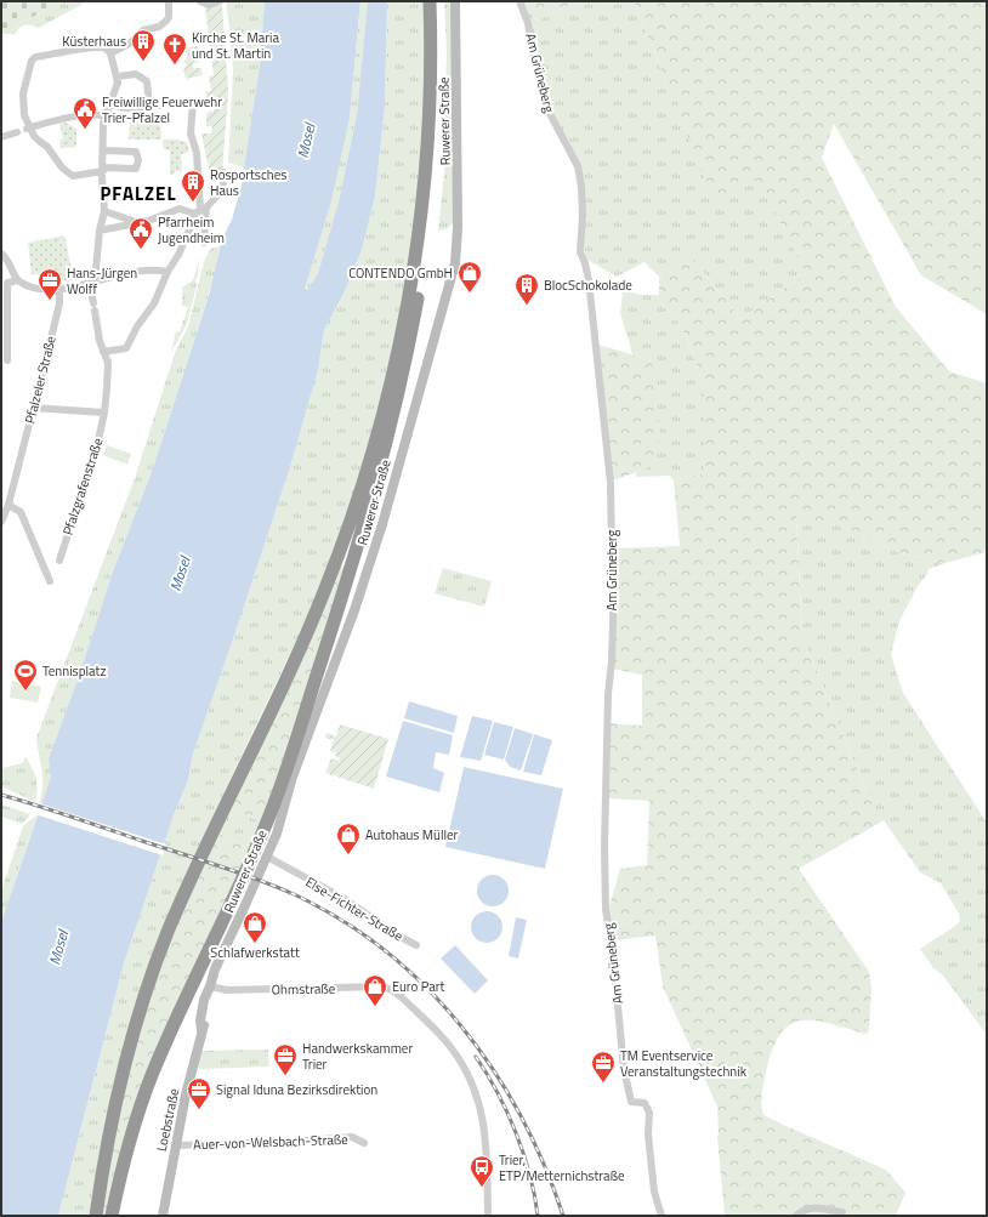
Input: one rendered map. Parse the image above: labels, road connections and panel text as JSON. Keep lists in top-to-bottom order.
{
  "streets": {
    "main road": ["Ruwerer Straße", "Loebstraße"],
    "street": [
      "Am Grüneberg",
      "Pfalzeler Straße",
      "Pfalzgrafenstraße",
      "Else-Fichter-Straße",
      "Ohmstraße",
      "Auer-von-Welsbach-Straße"
    ]
  },
  "crossings": [
    ["Ruwerer Straße", "Else-Fichter-Straße"],
    ["Ruwerer Straße", "Ohmstraße"],
    ["Ruwerer Straße", "Loebstraße"],
    ["Ohmstraße", "Loebstraße"],
    ["Loebstraße", "Auer-von-Welsbach-Straße"]
  ],
  "districts": ["PFALZEL"],
  "water": ["Mosel"],
  "places": {
    "building": ["Küsterhaus", "Rosportsches Haus", "BlocSchokolade"],
    "church": ["Kirche St. Maria und St. Martin"],
    "public building": ["Freiwillige Feuerwehr Trier-Pfalzel", "Pfarrheim Jugendheim"],
    "shop": [
      "CONTENDO GmbH",
      "Autohaus Müller",
      "Schlafwerkstatt",
      "Euro Part"
    ],
    "office": [
      "Hans-Jürgen Wolff",
      "Handwerkskammer Trier",
      "TM Eventservice Veranstaltungstechnik",
      "Signal Iduna Bezirksdirektion"
    ],
    "sports": ["Tennisplatz"],
    "bus stop": ["Trier, ETP/Metternichstraße"]
  }
}
